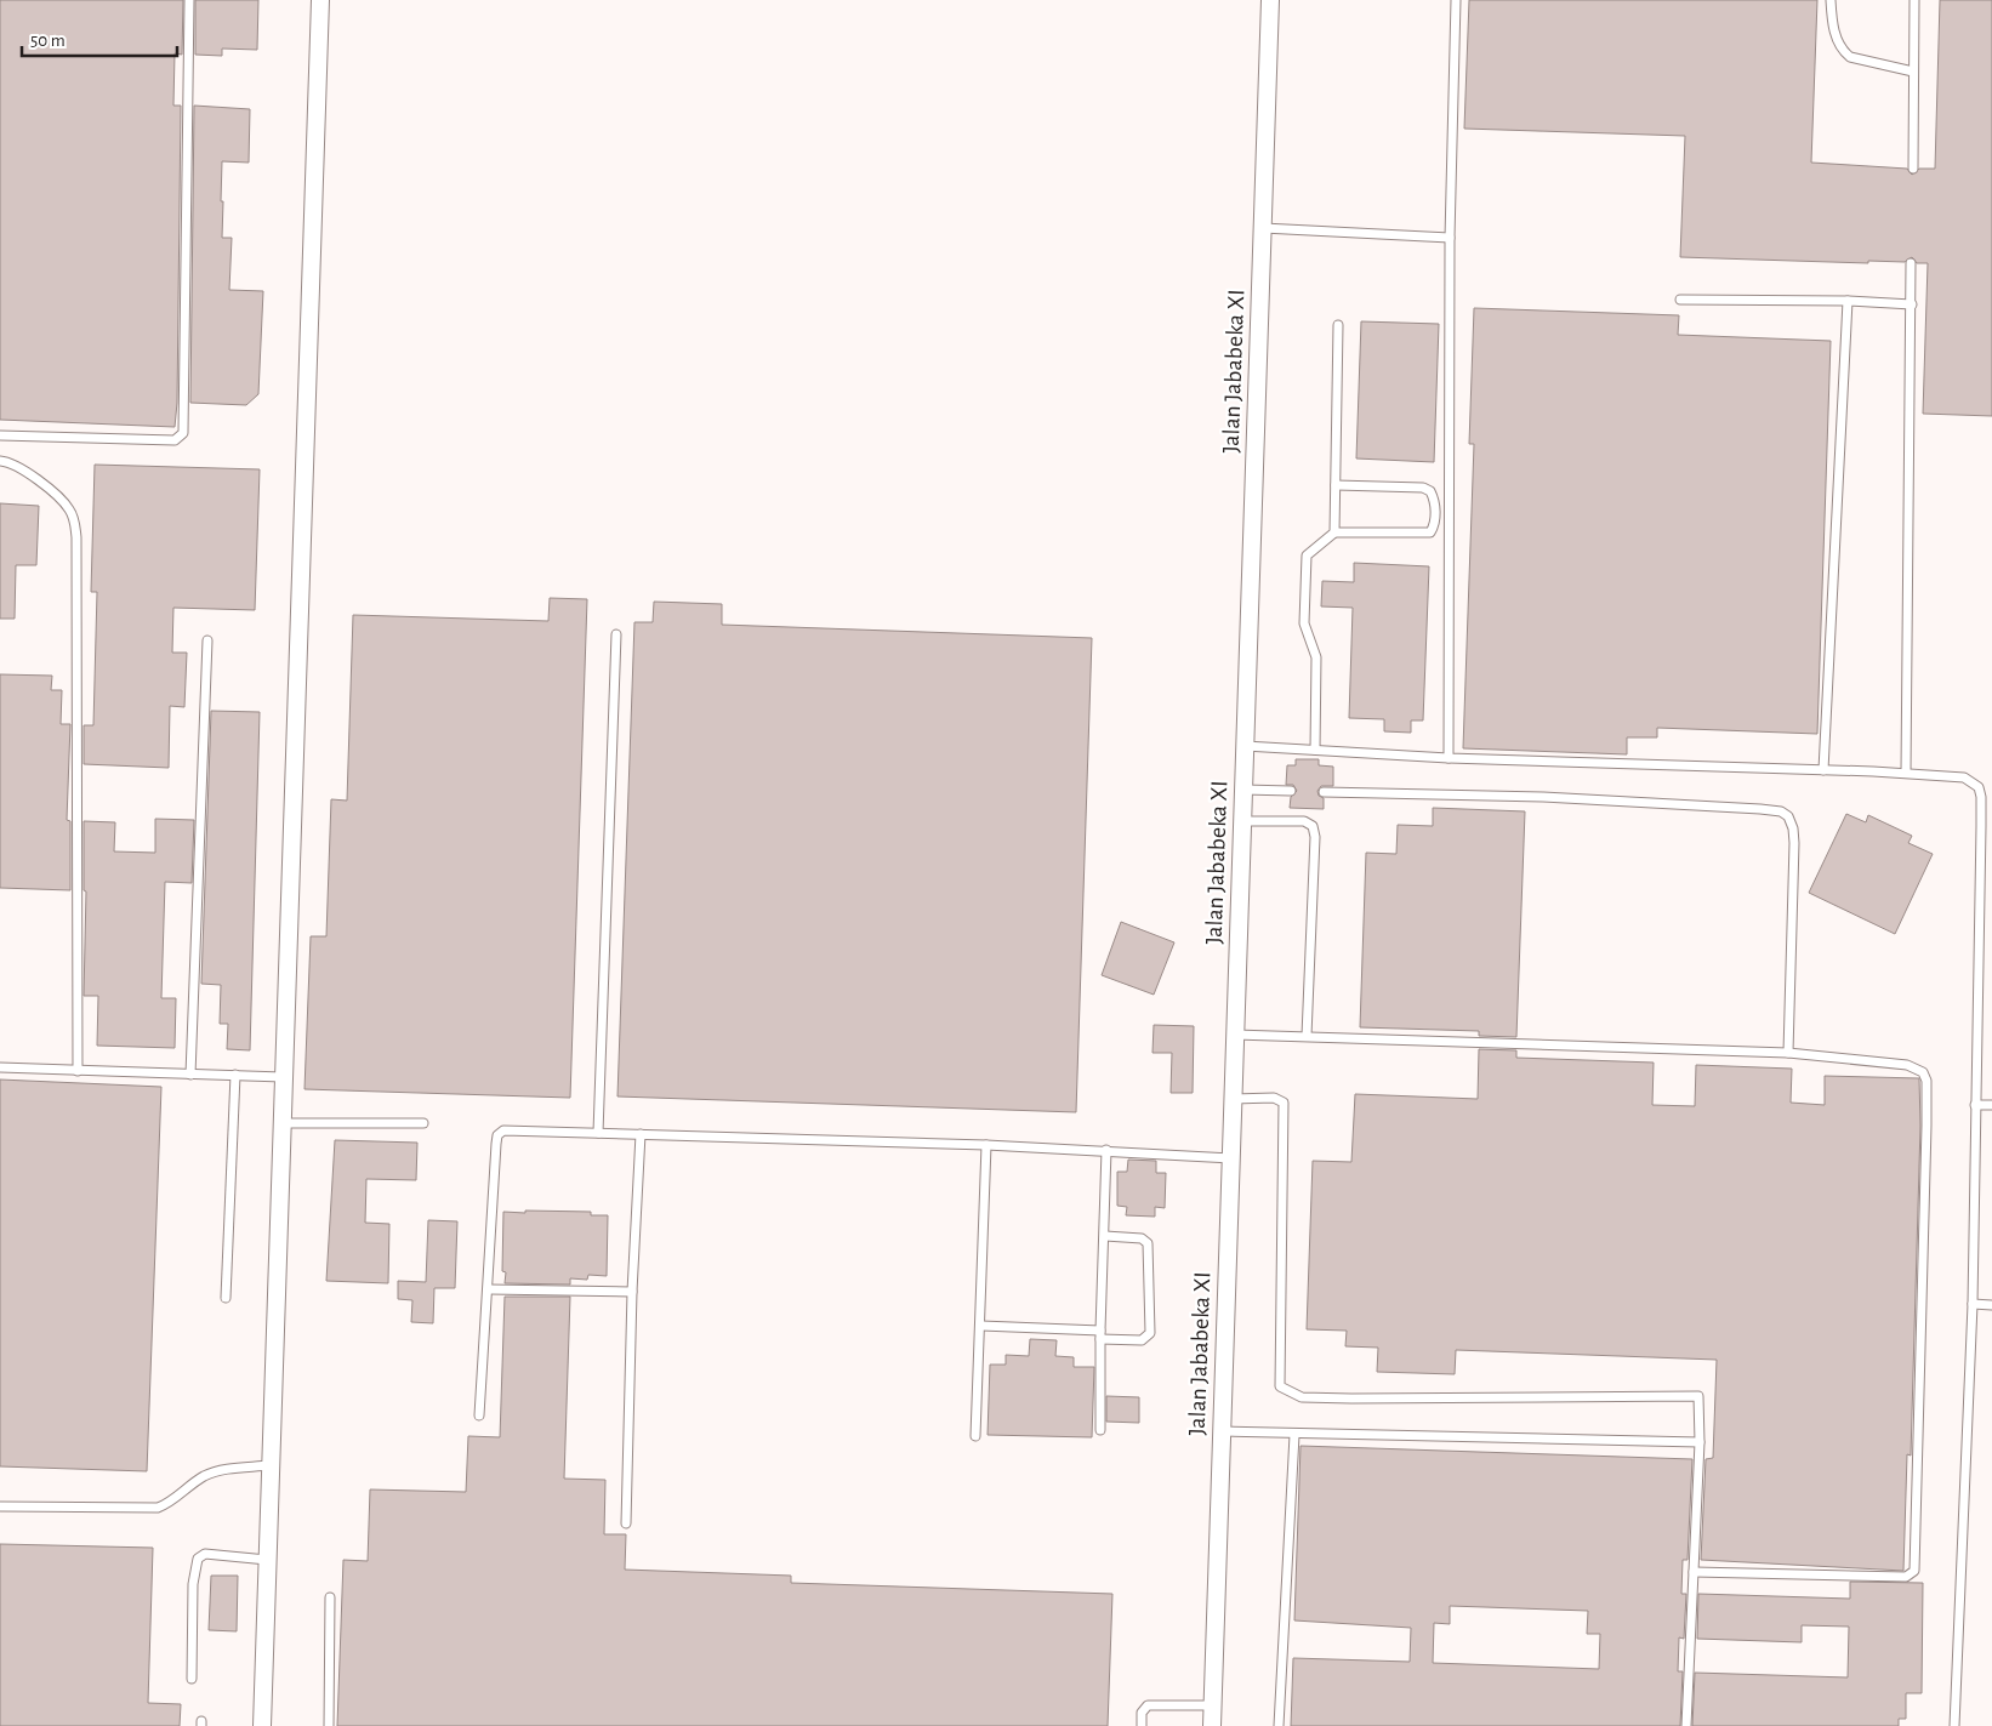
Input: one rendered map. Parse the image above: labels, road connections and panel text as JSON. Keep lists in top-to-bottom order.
{
  "streets": {
    "street": ["Jalan Jababeka XI"]
  },
  "scale_bar": "50 m"
}
